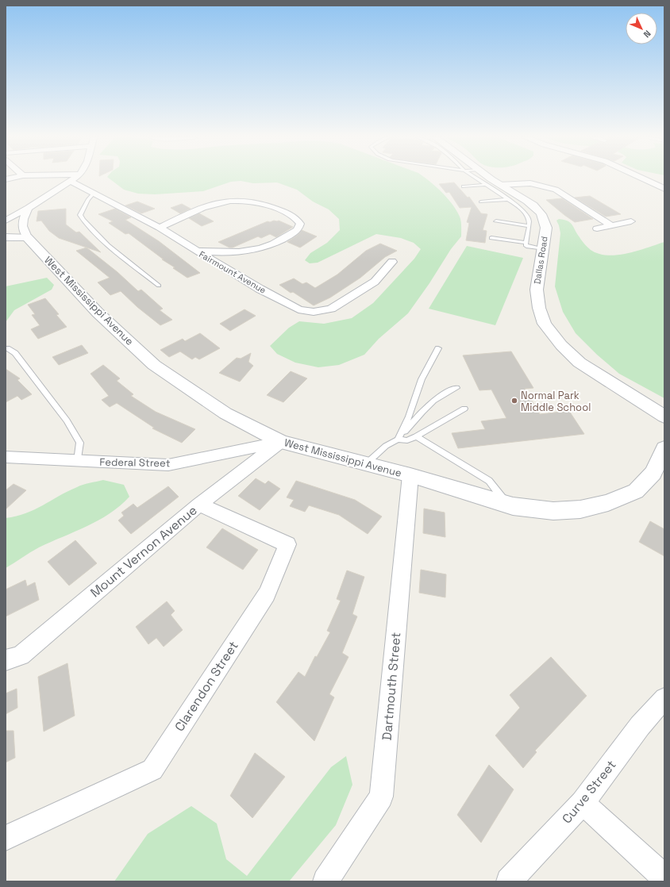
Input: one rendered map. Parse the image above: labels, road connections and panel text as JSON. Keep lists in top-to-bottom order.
{
  "streets": {
    "street": [
      "Dallas Road",
      "Fairmount Avenue",
      "West Mississippi Avenue",
      "Federal Street",
      "Mount Vernon Avenue",
      "Clarendon Street",
      "Dartmouth Street",
      "Curve Street"
    ]
  },
  "crossings": [
    ["West Mississippi Avenue", "Federal Street"],
    ["West Mississippi Avenue", "Mount Vernon Avenue"],
    ["West Mississippi Avenue", "Dartmouth Street"],
    ["Federal Street", "Mount Vernon Avenue"],
    ["Mount Vernon Avenue", "Clarendon Street"]
  ],
  "places": ["Normal Park Middle School"],
  "north": "bottom right"
}
